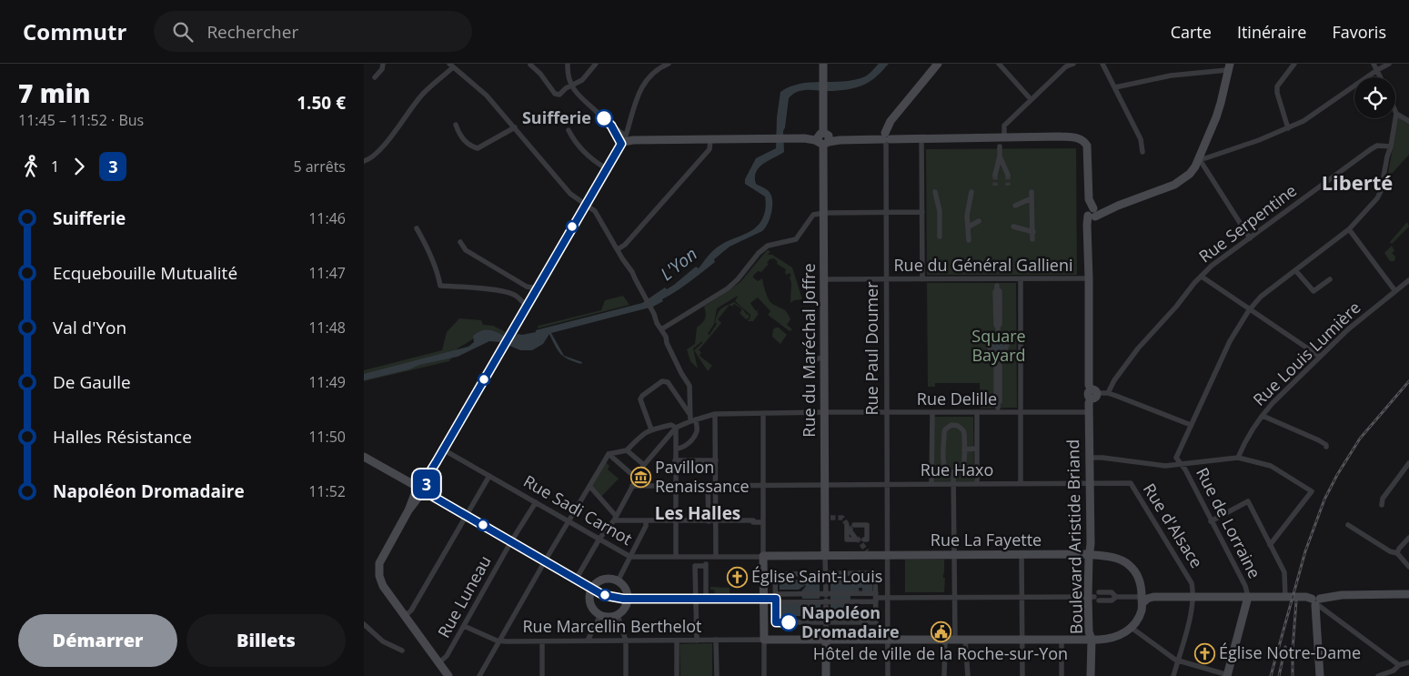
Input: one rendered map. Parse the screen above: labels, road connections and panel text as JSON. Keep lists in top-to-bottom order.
{
  "streets": {
    "main road": ["Rue du Maréchal Joffre", "Boulevard Aristide Briand", "Rue La Fayette"],
    "street": [
      "Rue Serpentine",
      "Rue du Général Gallieni",
      "Rue Paul Doumer",
      "Rue Louis Lumière",
      "Rue Delille",
      "Rue Haxo",
      "Rue Sadi Carnot",
      "Rue de Lorraine",
      "Rue d'Alsace",
      "Rue Luneau",
      "Rue Marcellin Berthelot"
    ]
  },
  "crossings": [
    ["Rue du Général Gallieni", "Rue Paul Doumer"],
    ["Rue du Général Gallieni", "Rue du Maréchal Joffre"],
    ["Rue du Général Gallieni", "Boulevard Aristide Briand"],
    ["Rue Paul Doumer", "Rue Delille"],
    ["Rue Paul Doumer", "Rue Haxo"],
    ["Rue Paul Doumer", "Rue La Fayette"],
    ["Rue du Maréchal Joffre", "Rue Delille"],
    ["Rue du Maréchal Joffre", "Rue Haxo"],
    ["Rue du Maréchal Joffre", "Rue La Fayette"],
    ["Rue Delille", "Boulevard Aristide Briand"],
    ["Rue Haxo", "Rue d'Alsace"],
    ["Rue Haxo", "Boulevard Aristide Briand"],
    ["Rue Sadi Carnot", "Rue La Fayette"],
    ["Rue Sadi Carnot", "Rue Luneau"],
    ["Rue d'Alsace", "Boulevard Aristide Briand"],
    ["Boulevard Aristide Briand", "Rue La Fayette"],
    ["Rue Luneau", "Rue Marcellin Berthelot"]
  ],
  "districts": ["Liberté", "Les Halles"],
  "water": ["L'Yon"],
  "parks": ["Square Bayard"],
  "places": {
    "other": ["Suifferie", "Napoléon Dromadaire"],
    "museum": ["Pavillon Renaissance"],
    "church": ["Église Saint-Louis", "Église Notre-Dame"],
    "public building": ["Hôtel de ville de la Roche-sur-Yon"]
  },
  "lines": ["bus line 3"],
  "page": {
    "header": "Commutr",
    "search": "Rechercher",
    "nav": ["Carte", "Itinéraire", "Favoris"],
    "heading": ["7 min", "11:45 – 11:52 · Bus", "1.50 €"],
    "on_map": "3",
    "legs": ["1", "3", "5 arrêts"],
    "list": [
      {
        "name": "Suifferie",
        "value": "11:46"
      },
      {
        "name": "Ecquebouille Mutualité",
        "value": "11:47"
      },
      {
        "name": "Val d'Yon",
        "value": "11:48"
      },
      {
        "name": "De Gaulle",
        "value": "11:49"
      },
      {
        "name": "Halles Résistance",
        "value": "11:50"
      },
      {
        "name": "Napoléon Dromadaire",
        "value": "11:52"
      }
    ],
    "buttons": ["Démarrer", "Billets"]
  }
}
